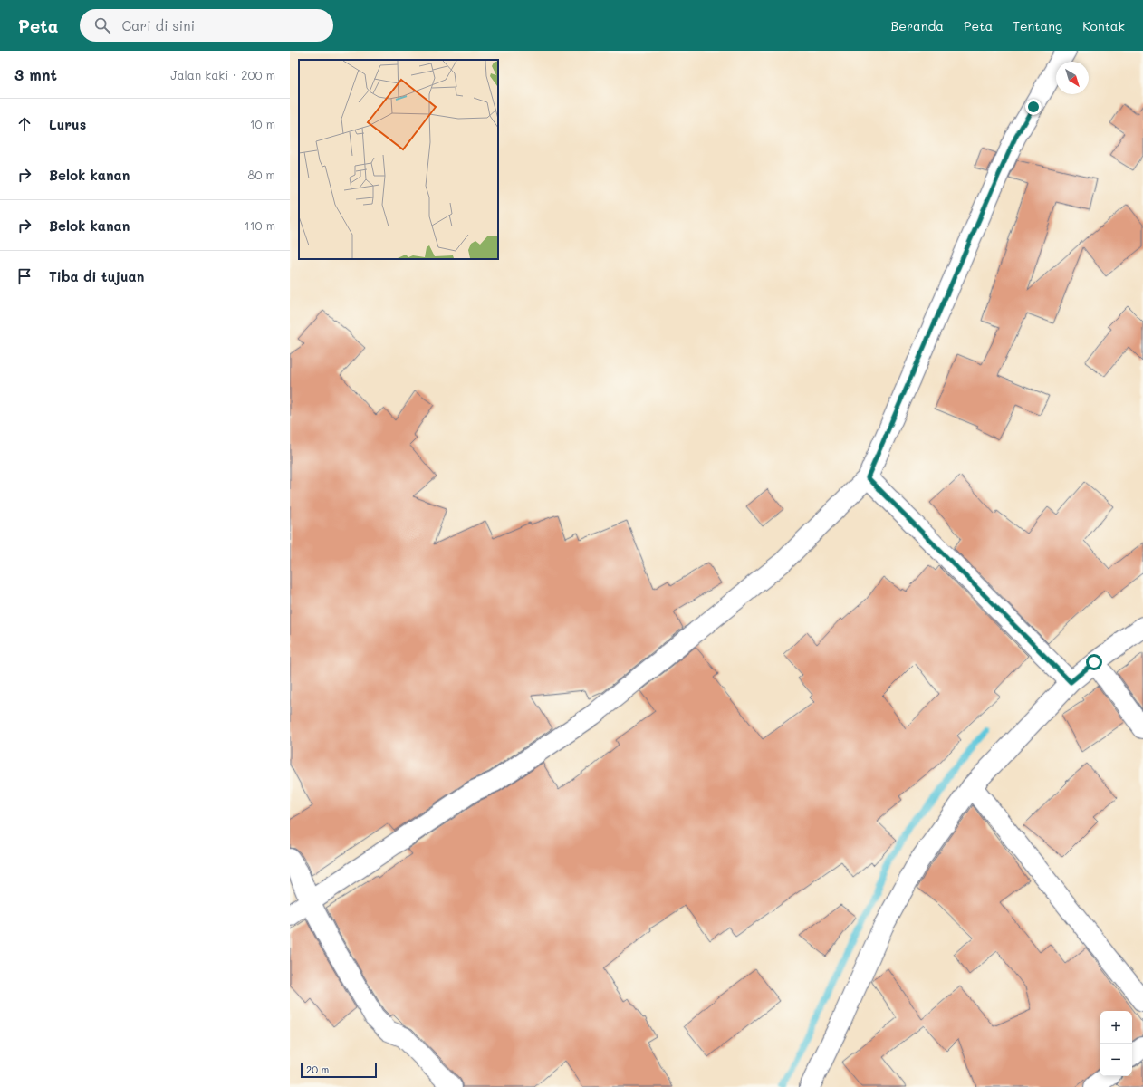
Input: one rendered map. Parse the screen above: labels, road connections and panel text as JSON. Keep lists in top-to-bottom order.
{
  "scale_bar": "20 m",
  "north": "bottom right",
  "page": {
    "header": "Peta",
    "search": "Cari di sini",
    "nav": [
      "Beranda",
      "Peta",
      "Tentang",
      "Kontak"
    ],
    "heading": ["3 mnt", "Jalan kaki · 200 m"],
    "list": [
      ["Lurus", "10 m"],
      ["Belok kanan", "80 m"],
      ["Belok kanan", "110 m"],
      "Tiba di tujuan"
    ],
    "map_buttons": ["+", "−"],
    "scale": "20 m"
  }
}
